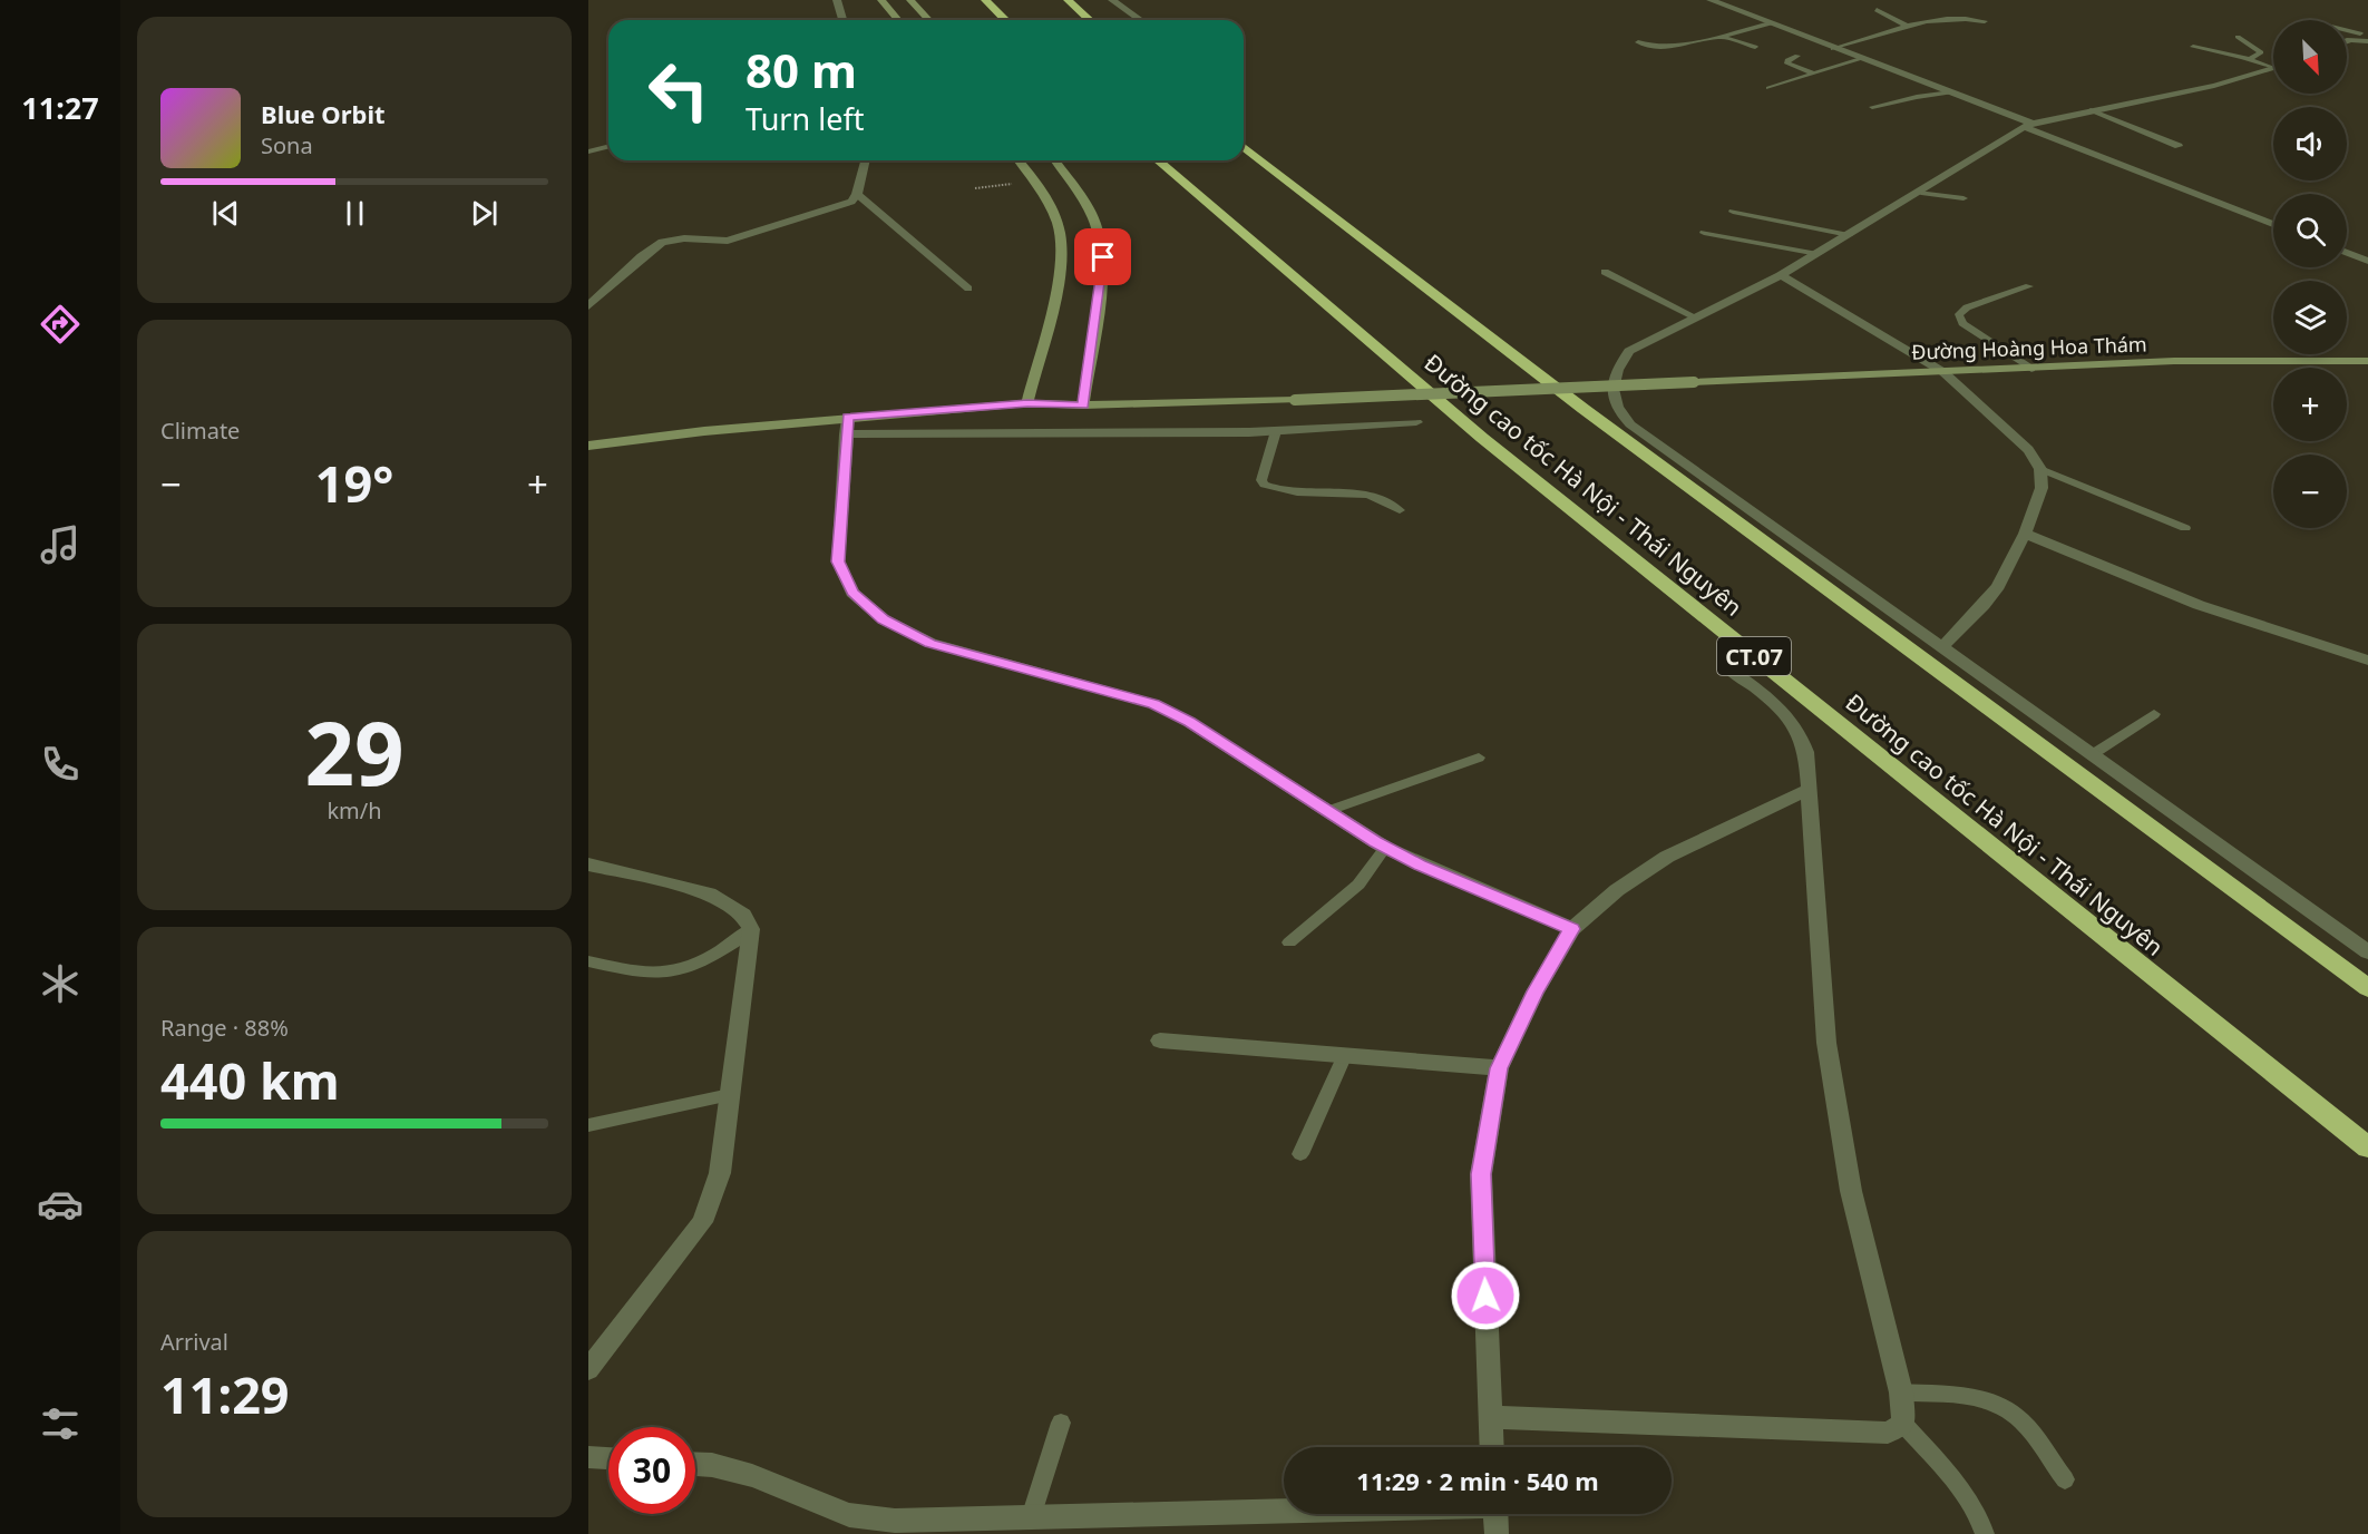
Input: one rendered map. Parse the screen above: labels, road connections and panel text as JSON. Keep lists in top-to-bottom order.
{
  "streets": {
    "highway": ["Đường cao tốc Hà Nội - Thái Nguyên", "CT.07"],
    "main road": ["Đường Hoàng Hoa Thám"]
  },
  "north": "bottom right",
  "page": {
    "tabs": "11:27",
    "map_buttons": ["+", "−"],
    "turn": ["80 m", "Turn left"],
    "song": ["Blue Orbit", "Sona"],
    "tile": [
      "Climate",
      ["29", "km/h"],
      ["Range · 88%", "440 km"],
      ["Arrival", "11:29"]
    ],
    "heat": ["−", "19°", "+"],
    "limit": "30",
    "trip": "11:29 · 2 min · 540 m"
  }
}
